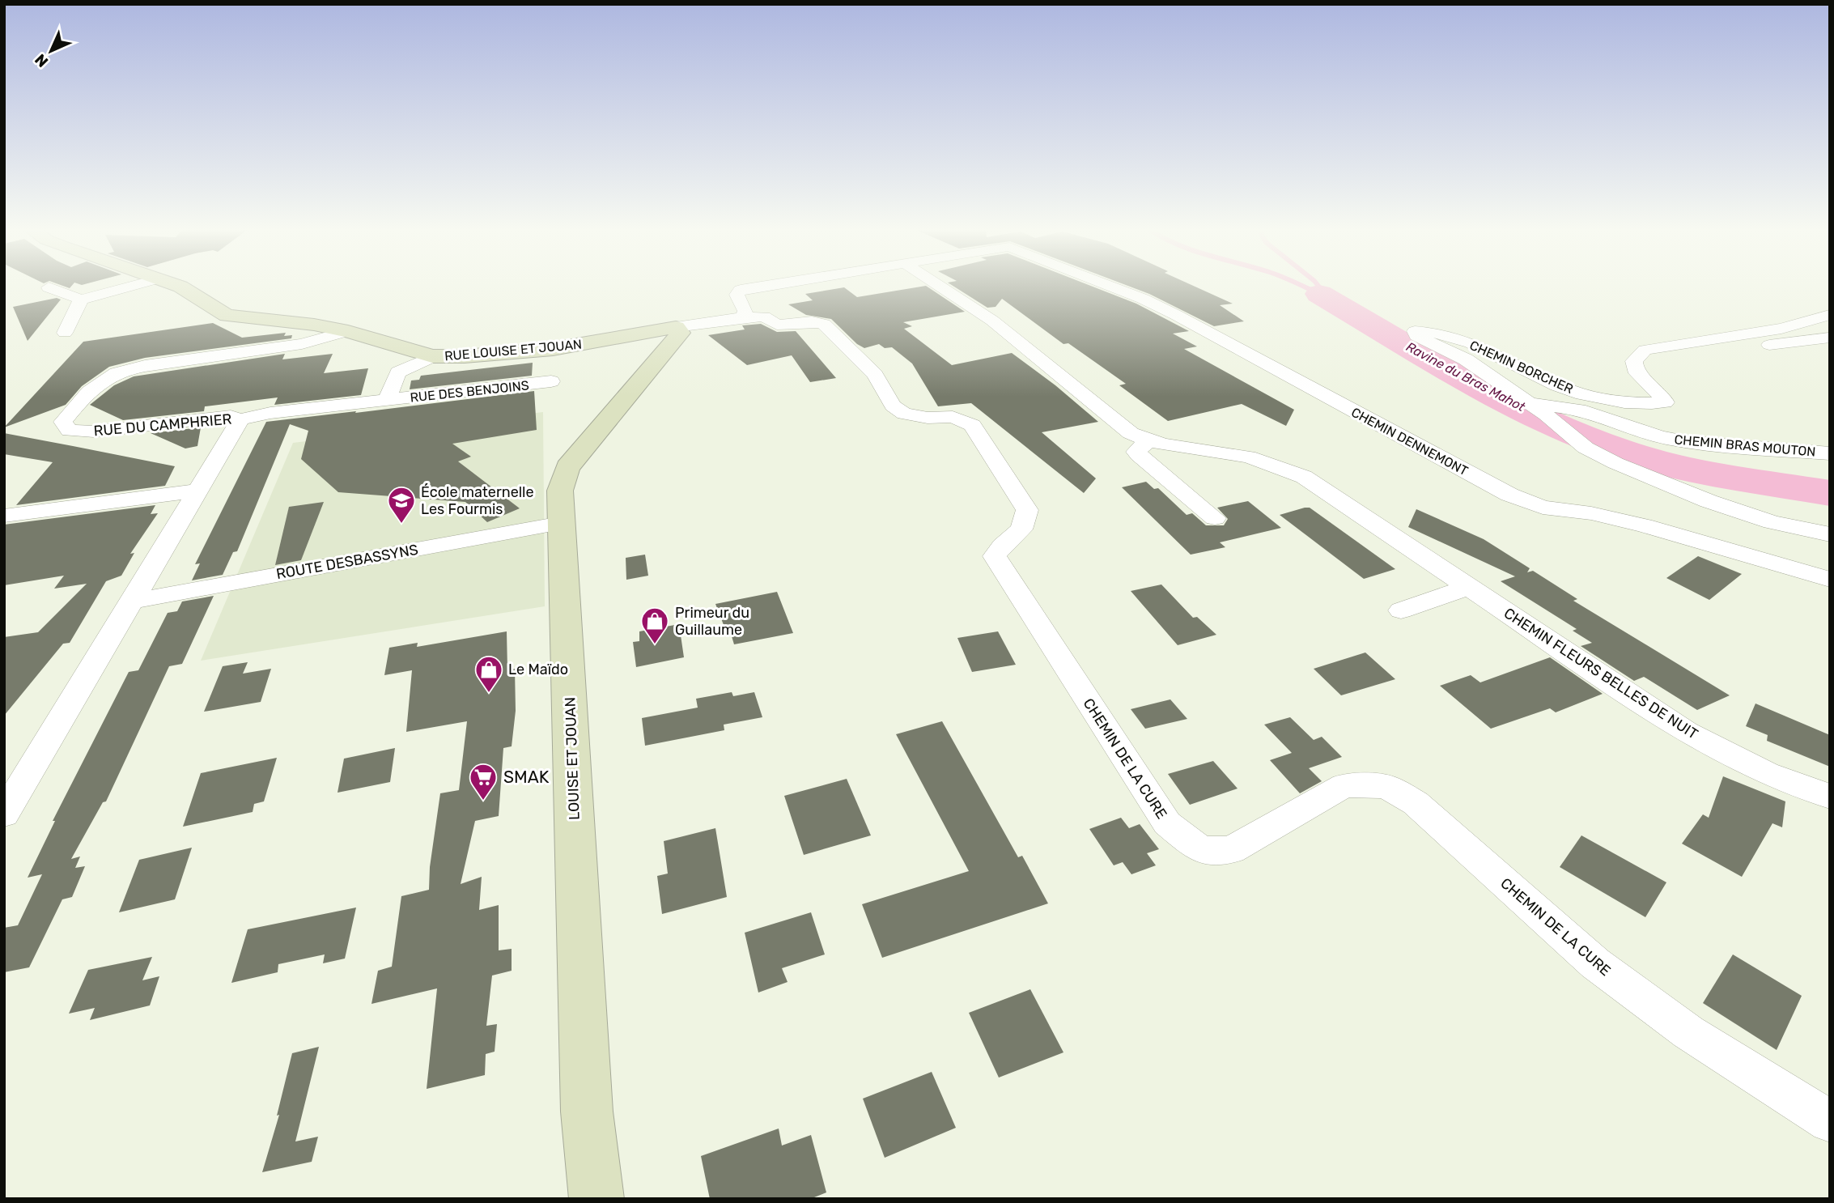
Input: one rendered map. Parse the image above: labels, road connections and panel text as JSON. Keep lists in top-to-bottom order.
{
  "streets": {
    "main road": ["RUE LOUISE ET JOUAN", "LOUISE ET JOUAN"],
    "street": [
      "CHEMIN BORCHER",
      "RUE DES BENJOINS",
      "RUE DU CAMPHRIER",
      "CHEMIN DENNEMONT",
      "CHEMIN BRAS MOUTON",
      "ROUTE DESBASSYNS",
      "CHEMIN FLEURS BELLES DE NUIT",
      "CHEMIN DE LA CURE"
    ]
  },
  "crossings": [
    ["RUE LOUISE ET JOUAN", "RUE DES BENJOINS"],
    ["RUE LOUISE ET JOUAN", "RUE DU CAMPHRIER"],
    ["RUE LOUISE ET JOUAN", "LOUISE ET JOUAN"],
    ["RUE LOUISE ET JOUAN", "CHEMIN DE LA CURE"],
    ["CHEMIN BORCHER", "CHEMIN BRAS MOUTON"],
    ["RUE DES BENJOINS", "RUE DU CAMPHRIER"],
    ["RUE DU CAMPHRIER", "ROUTE DESBASSYNS"],
    ["ROUTE DESBASSYNS", "LOUISE ET JOUAN"],
    ["LOUISE ET JOUAN", "CHEMIN DE LA CURE"]
  ],
  "water": ["Ravine du Bras Mahot"],
  "places": {
    "school or university": ["École maternelle Les Fourmis"],
    "shop": ["Primeur du Guillaume", "Le Maïdo"],
    "supermarket": ["SMAK"]
  },
  "north": "bottom left"
}
